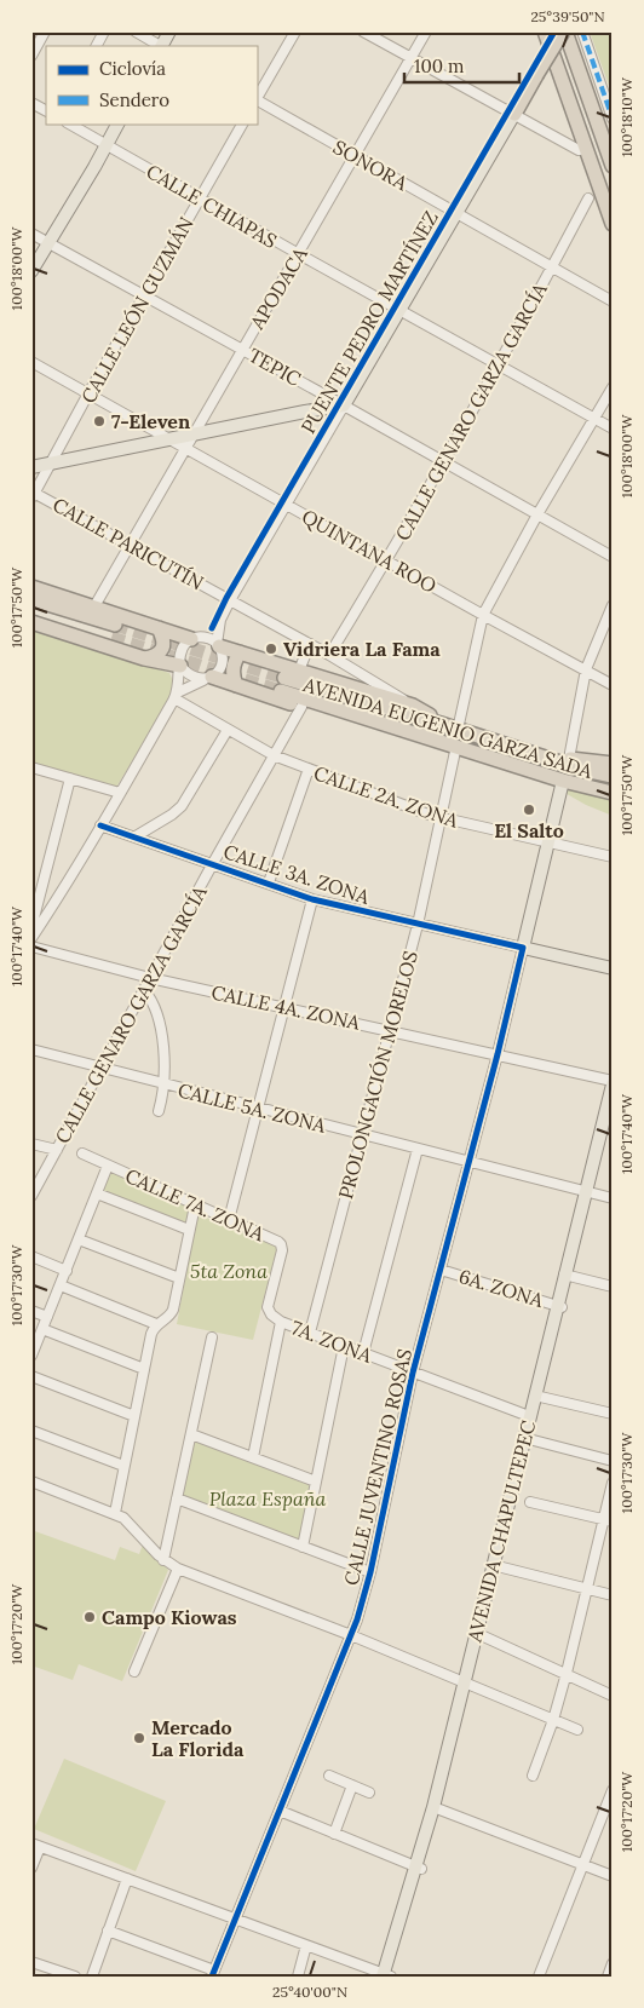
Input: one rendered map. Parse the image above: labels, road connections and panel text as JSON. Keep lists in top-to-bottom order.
{
  "streets": {
    "highway": ["AVENIDA EUGENIO GARZA SADA"],
    "main road": ["CALLE JUVENTINO ROSAS", "AVENIDA CHAPULTEPEC"],
    "street": [
      "SONORA",
      "CALLE CHIAPAS",
      "APODACA",
      "CALLE LEÓN GUZMÁN",
      "TEPIC",
      "CALLE GENARO GARZA GARCÍA",
      "CALLE PARICUTÍN",
      "QUINTANA ROO",
      "CALLE 2A. ZONA",
      "CALLE 3A. ZONA",
      "CALLE 4A. ZONA",
      "PROLONGACIÓN MORELOS",
      "CALLE 5A. ZONA",
      "CALLE 7A. ZONA",
      "6A. ZONA",
      "7A. ZONA"
    ],
    "cycle path": ["PUENTE PEDRO MARTÍNEZ"]
  },
  "crossings": [
    ["SONORA", "APODACA"],
    ["SONORA", "CALLE GENARO GARZA GARCÍA"],
    ["CALLE CHIAPAS", "APODACA"],
    ["CALLE CHIAPAS", "CALLE LEÓN GUZMÁN"],
    ["CALLE CHIAPAS", "CALLE GENARO GARZA GARCÍA"],
    ["APODACA", "TEPIC"],
    ["APODACA", "CALLE PARICUTÍN"],
    ["APODACA", "QUINTANA ROO"],
    ["CALLE LEÓN GUZMÁN", "TEPIC"],
    ["CALLE LEÓN GUZMÁN", "CALLE PARICUTÍN"],
    ["CALLE LEÓN GUZMÁN", "QUINTANA ROO"],
    ["TEPIC", "CALLE GENARO GARZA GARCÍA"],
    ["CALLE GENARO GARZA GARCÍA", "CALLE PARICUTÍN"],
    ["CALLE GENARO GARZA GARCÍA", "QUINTANA ROO"],
    ["CALLE GENARO GARZA GARCÍA", "CALLE 2A. ZONA"],
    ["CALLE GENARO GARZA GARCÍA", "CALLE 3A. ZONA"],
    ["CALLE GENARO GARZA GARCÍA", "CALLE 4A. ZONA"],
    ["CALLE GENARO GARZA GARCÍA", "CALLE 5A. ZONA"],
    ["AVENIDA EUGENIO GARZA SADA", "PROLONGACIÓN MORELOS"],
    ["AVENIDA EUGENIO GARZA SADA", "CALLE JUVENTINO ROSAS"],
    ["CALLE 2A. ZONA", "PROLONGACIÓN MORELOS"],
    ["CALLE 2A. ZONA", "CALLE JUVENTINO ROSAS"],
    ["CALLE 3A. ZONA", "PROLONGACIÓN MORELOS"],
    ["CALLE 3A. ZONA", "CALLE JUVENTINO ROSAS"],
    ["CALLE 4A. ZONA", "PROLONGACIÓN MORELOS"],
    ["CALLE 4A. ZONA", "CALLE JUVENTINO ROSAS"],
    ["CALLE 4A. ZONA", "AVENIDA CHAPULTEPEC"],
    ["PROLONGACIÓN MORELOS", "CALLE 5A. ZONA"],
    ["PROLONGACIÓN MORELOS", "7A. ZONA"],
    ["CALLE 5A. ZONA", "CALLE JUVENTINO ROSAS"],
    ["CALLE 5A. ZONA", "AVENIDA CHAPULTEPEC"],
    ["CALLE 7A. ZONA", "7A. ZONA"],
    ["6A. ZONA", "CALLE JUVENTINO ROSAS"],
    ["6A. ZONA", "AVENIDA CHAPULTEPEC"],
    ["7A. ZONA", "CALLE JUVENTINO ROSAS"],
    ["7A. ZONA", "AVENIDA CHAPULTEPEC"]
  ],
  "parks": ["5ta Zona", "Plaza España"],
  "places": [
    "7-Eleven",
    "Vidriera La Fama",
    "El Salto",
    "Campo Kiowas",
    "Mercado La Florida"
  ],
  "legend": ["Ciclovía", "Sendero"],
  "scale_bar": "100 m",
  "coordinates": [
    "25°39'50\"N",
    "100°18'10\"W",
    "100°18'00\"W",
    "100°17'50\"W",
    "100°17'40\"W",
    "100°17'30\"W",
    "100°17'20\"W",
    "25°40'00\"N"
  ]
}
